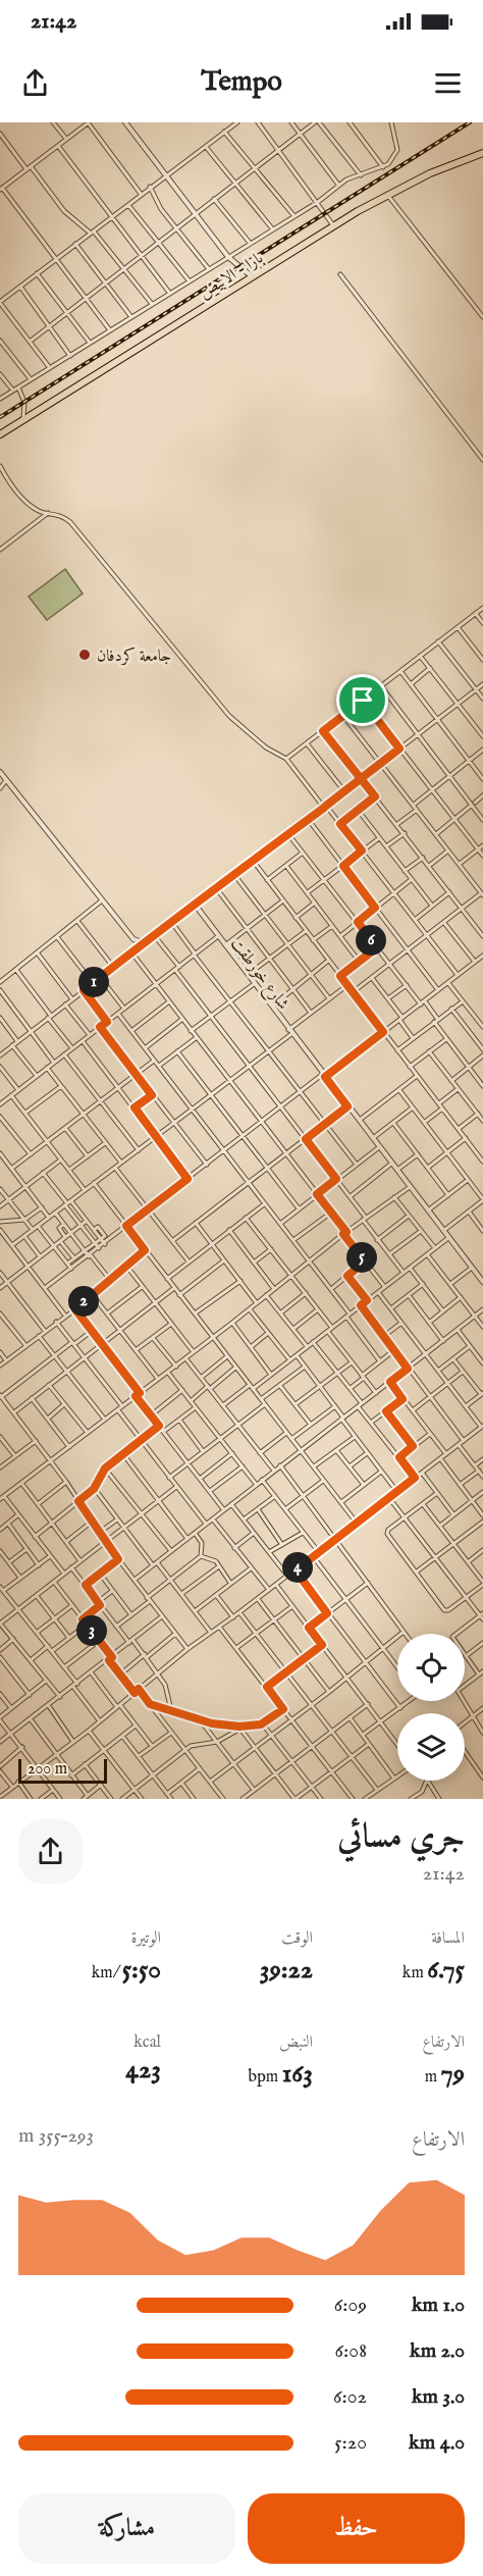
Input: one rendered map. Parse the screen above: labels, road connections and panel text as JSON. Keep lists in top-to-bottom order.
{
  "streets": {
    "main road": ["بارا - الابيض"],
    "street": ["شارع خورطقت"]
  },
  "places": ["جامعة كردفان"],
  "scale_bar": "200 m",
  "page": {
    "status": "21:42",
    "header": "Tempo",
    "pins": [
      "6",
      "1",
      "5",
      "2",
      "4",
      "3"
    ],
    "scale": "200 m",
    "heading": ["جري مسائي", "21:42"],
    "stats": [
      ["المسافة", "6.75 km"],
      ["الوقت", "39:22"],
      ["الوتيرة", "5:50 /km"],
      ["الارتفاع", "79 m"],
      ["النبض", "163 bpm"],
      ["kcal", "423"]
    ],
    "chart": ["الارتفاع", "293–355 m"],
    "list": [
      {
        "name": "1.0 km",
        "note": "6:09"
      },
      {
        "name": "2.0 km",
        "note": "6:08"
      },
      {
        "name": "3.0 km",
        "note": "6:02"
      },
      {
        "name": "4.0 km",
        "note": "5:20"
      }
    ],
    "buttons": ["حفظ", "مشاركة"]
  }
}
